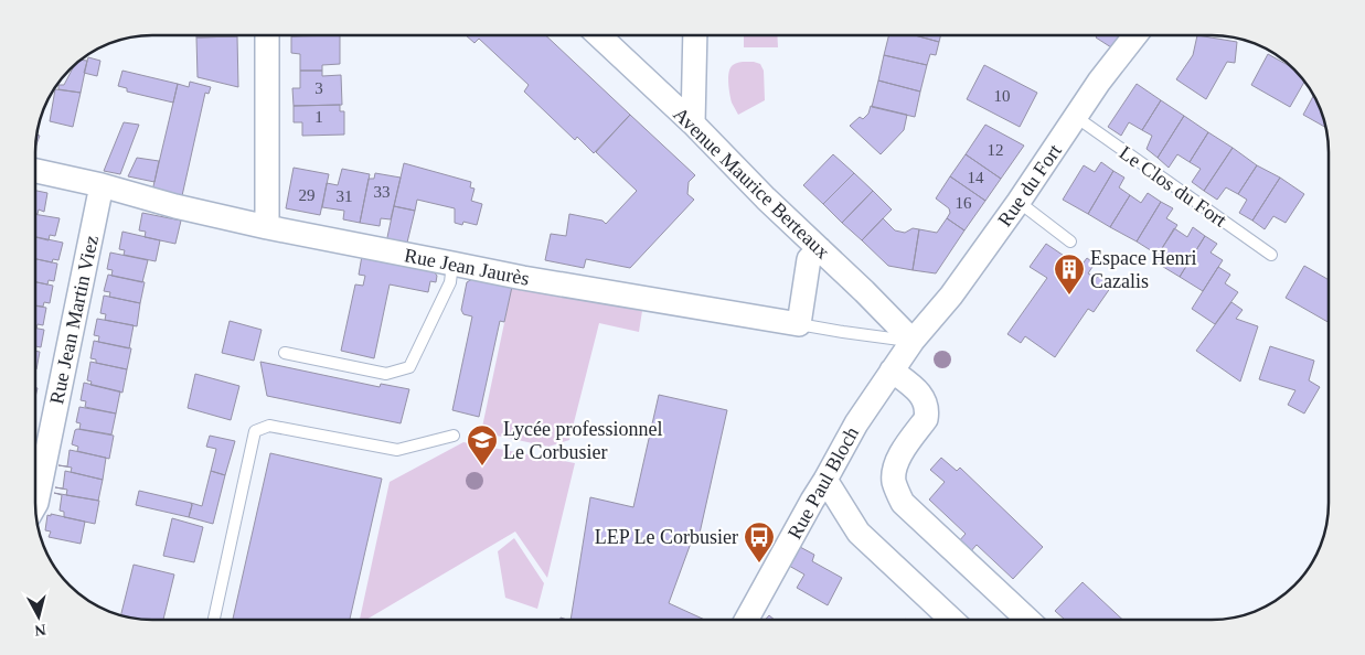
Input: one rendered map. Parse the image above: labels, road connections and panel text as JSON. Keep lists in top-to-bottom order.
{
  "streets": {
    "street": [
      "Avenue Maurice Berteaux",
      "Rue du Fort",
      "Rue Jean Jaurès",
      "Rue Jean Martin Viez",
      "Rue Paul Bloch"
    ],
    "lane": ["Le Clos du Fort"]
  },
  "crossings": [
    ["Avenue Maurice Berteaux", "Rue du Fort"],
    ["Avenue Maurice Berteaux", "Rue Jean Jaurès"],
    ["Avenue Maurice Berteaux", "Rue Paul Bloch"],
    ["Rue du Fort", "Le Clos du Fort"],
    ["Rue du Fort", "Rue Jean Jaurès"],
    ["Rue du Fort", "Rue Paul Bloch"],
    ["Rue Jean Jaurès", "Rue Jean Martin Viez"],
    ["Rue Jean Jaurès", "Rue Paul Bloch"]
  ],
  "places": {
    "building": ["Espace Henri Cazalis"],
    "school or university": ["Lycée professionnel Le Corbusier"],
    "bus stop": ["LEP Le Corbusier"]
  },
  "house_numbers": [
    "3",
    "10",
    "1",
    "12",
    "14",
    "33",
    "29",
    "31",
    "16"
  ],
  "north": "bottom"
}
